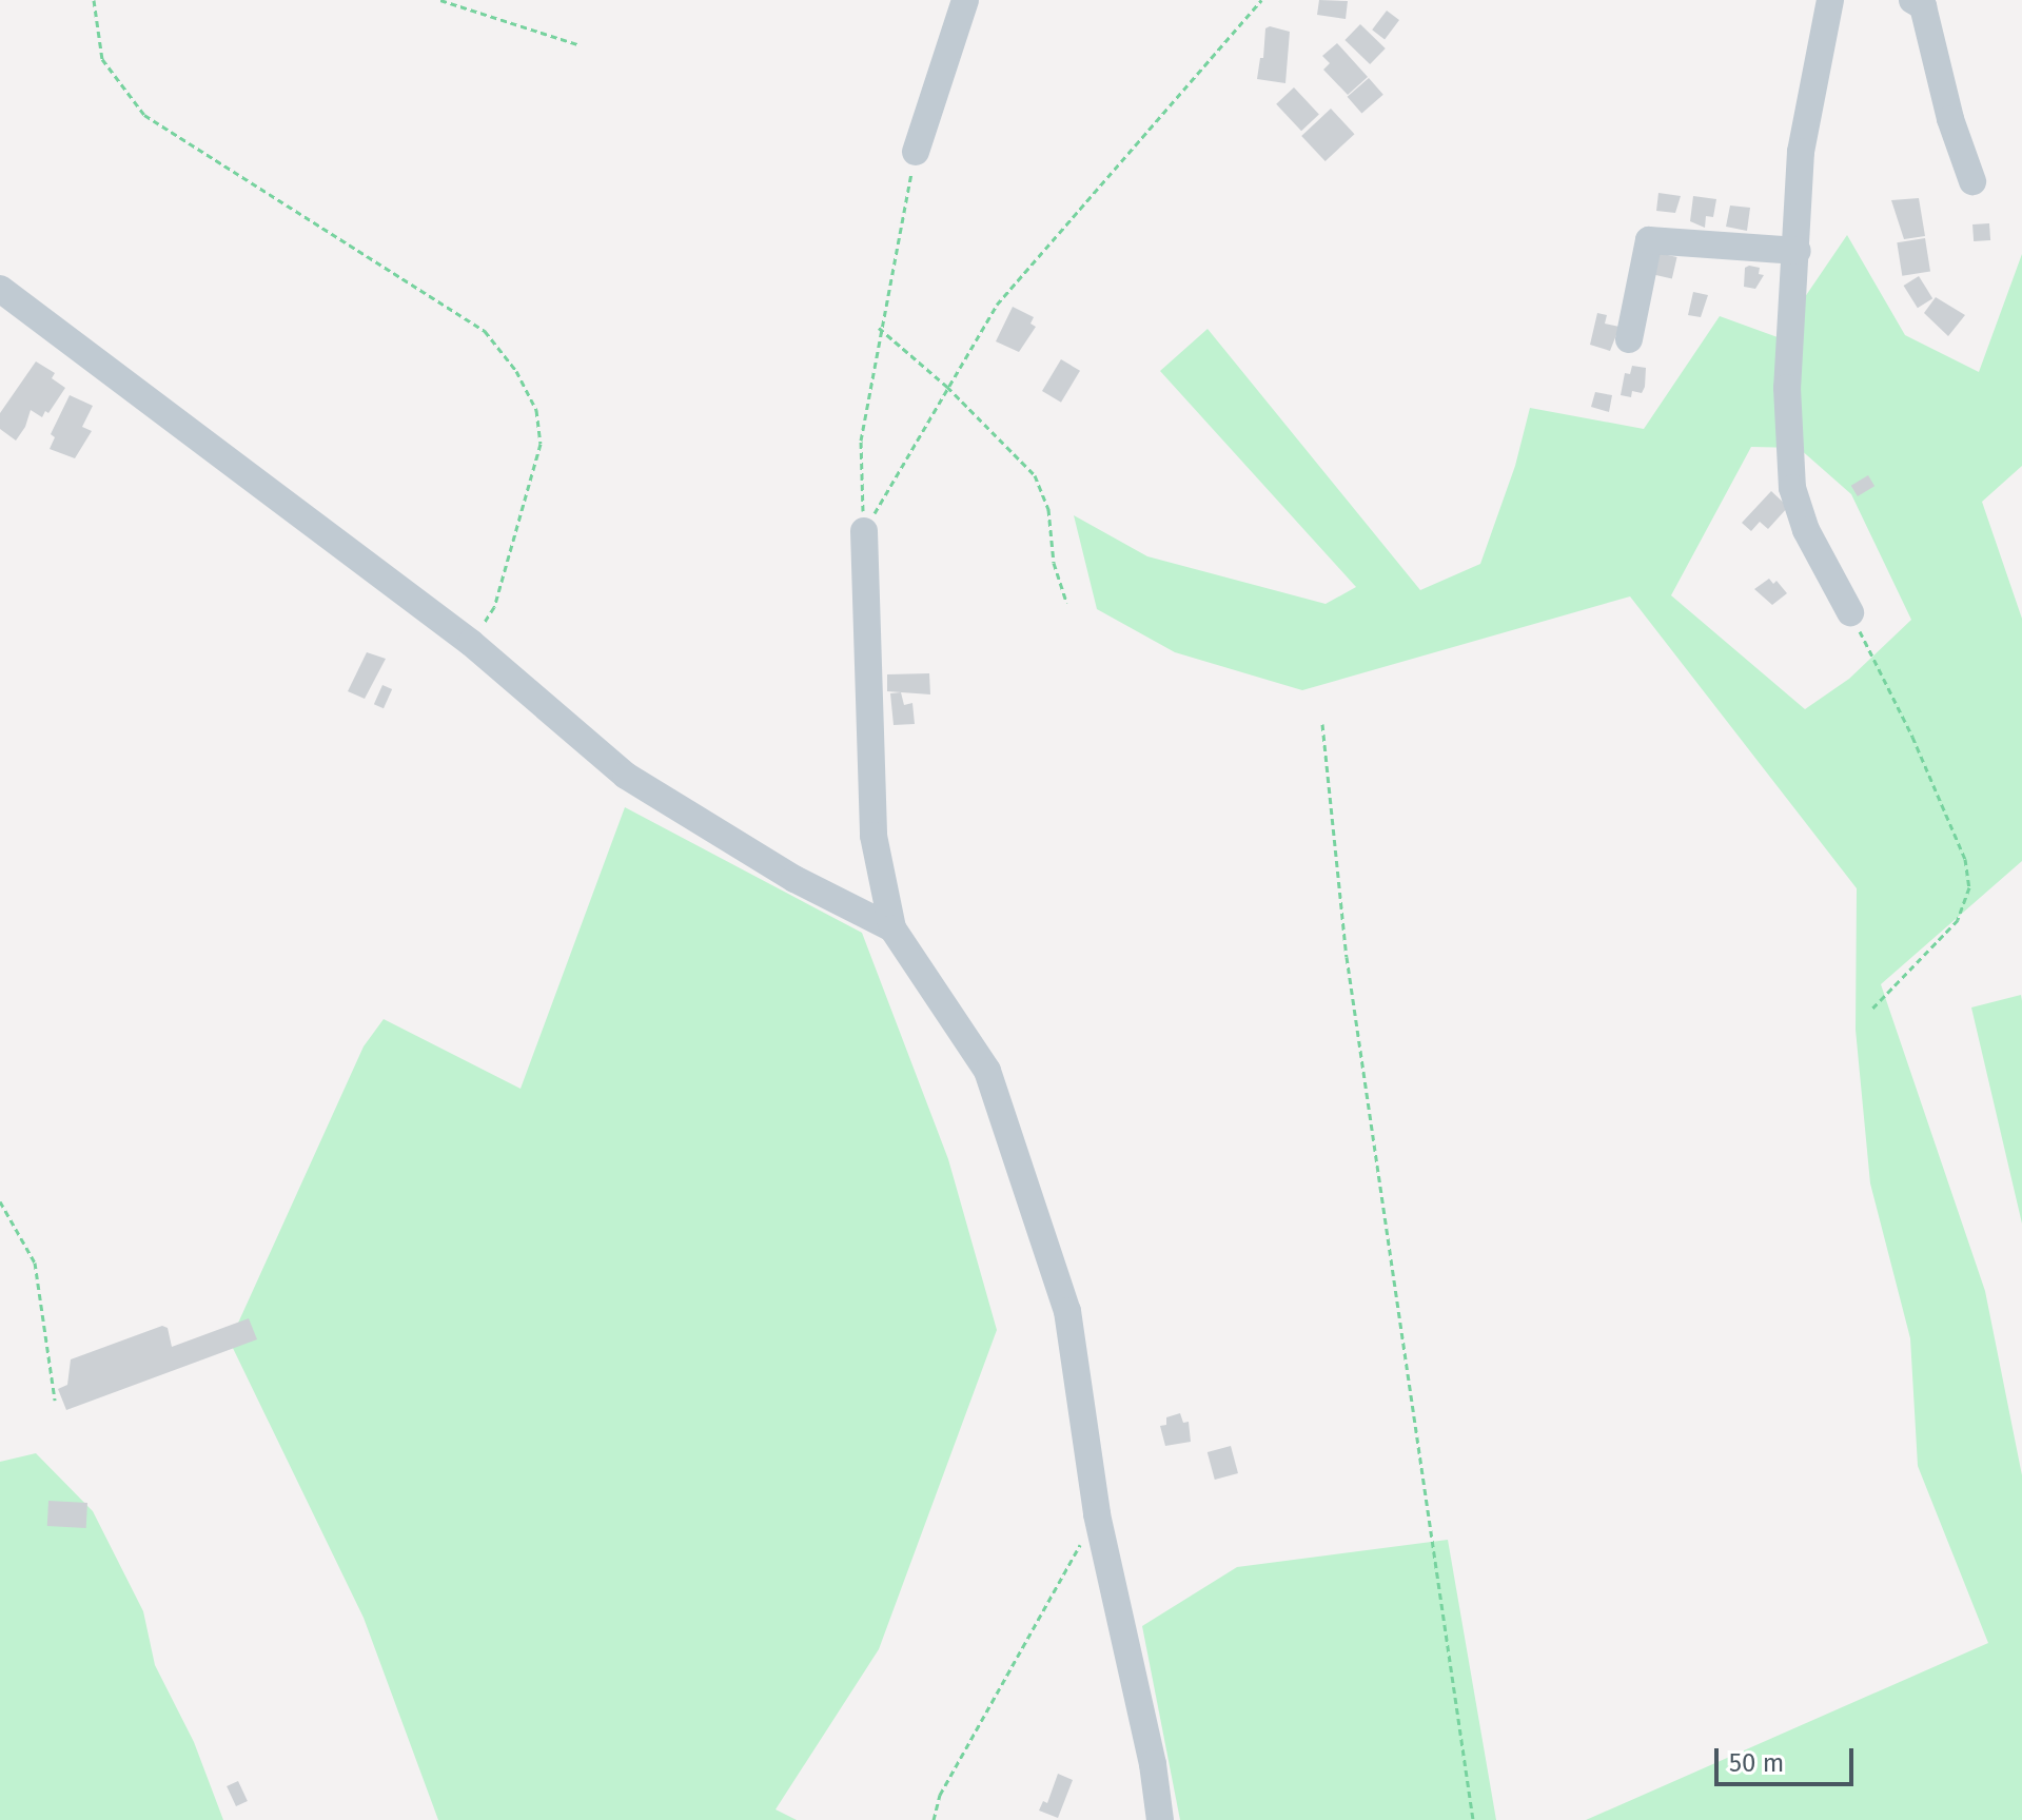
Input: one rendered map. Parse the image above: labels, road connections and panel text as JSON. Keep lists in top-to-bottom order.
{
  "scale_bar": "50 m"
}
